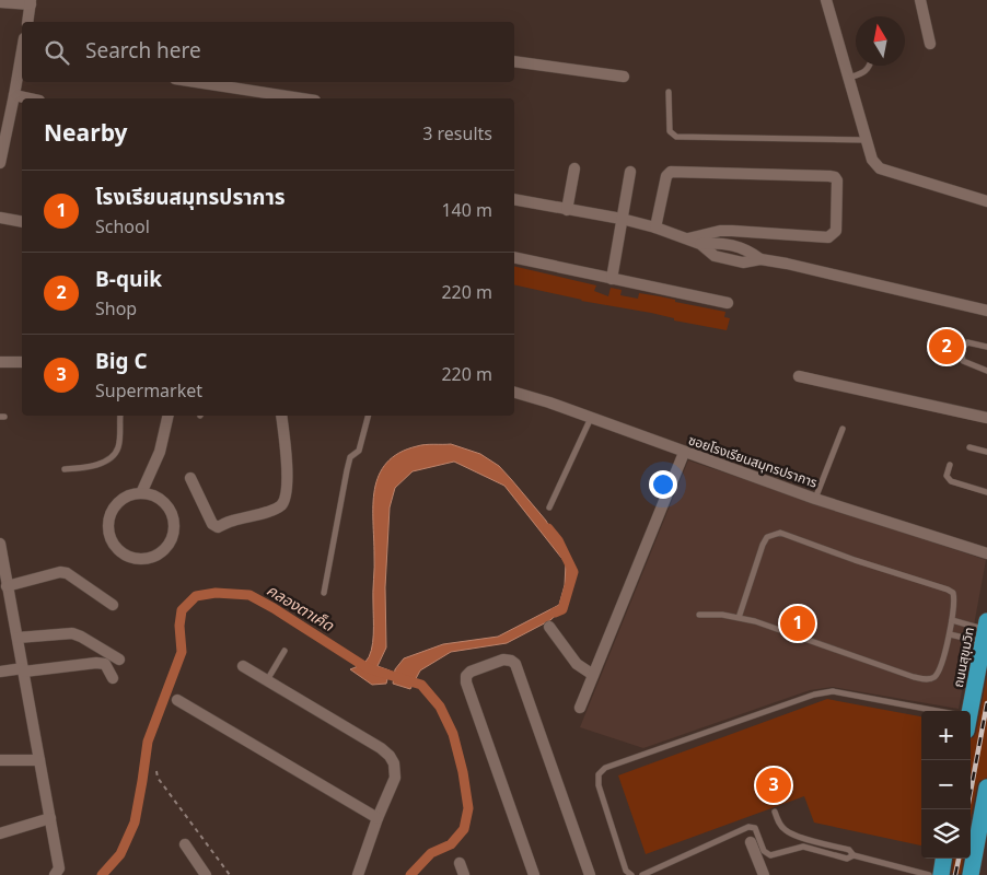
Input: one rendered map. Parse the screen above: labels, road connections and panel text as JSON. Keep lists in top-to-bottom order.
{
  "streets": {
    "highway": ["ถนนสุขุมวิท"],
    "street": ["ซอยโรงเรียนสมุทรปราการ"]
  },
  "water": ["คลองตาเค็ด"],
  "north": "top",
  "page": {
    "search": "Search here",
    "heading": ["Nearby", "3 results"],
    "list": [
      {
        "mark": "1",
        "name": "โรงเรียนสมุทรปราการ",
        "note": "School",
        "value": "140 m"
      },
      {
        "mark": "2",
        "name": "B-quik",
        "note": "Shop",
        "value": "220 m"
      },
      {
        "mark": "3",
        "name": "Big C",
        "note": "Supermarket",
        "value": "220 m"
      }
    ],
    "pins": ["2", "1", "3"],
    "map_buttons": ["+", "−"]
  }
}
